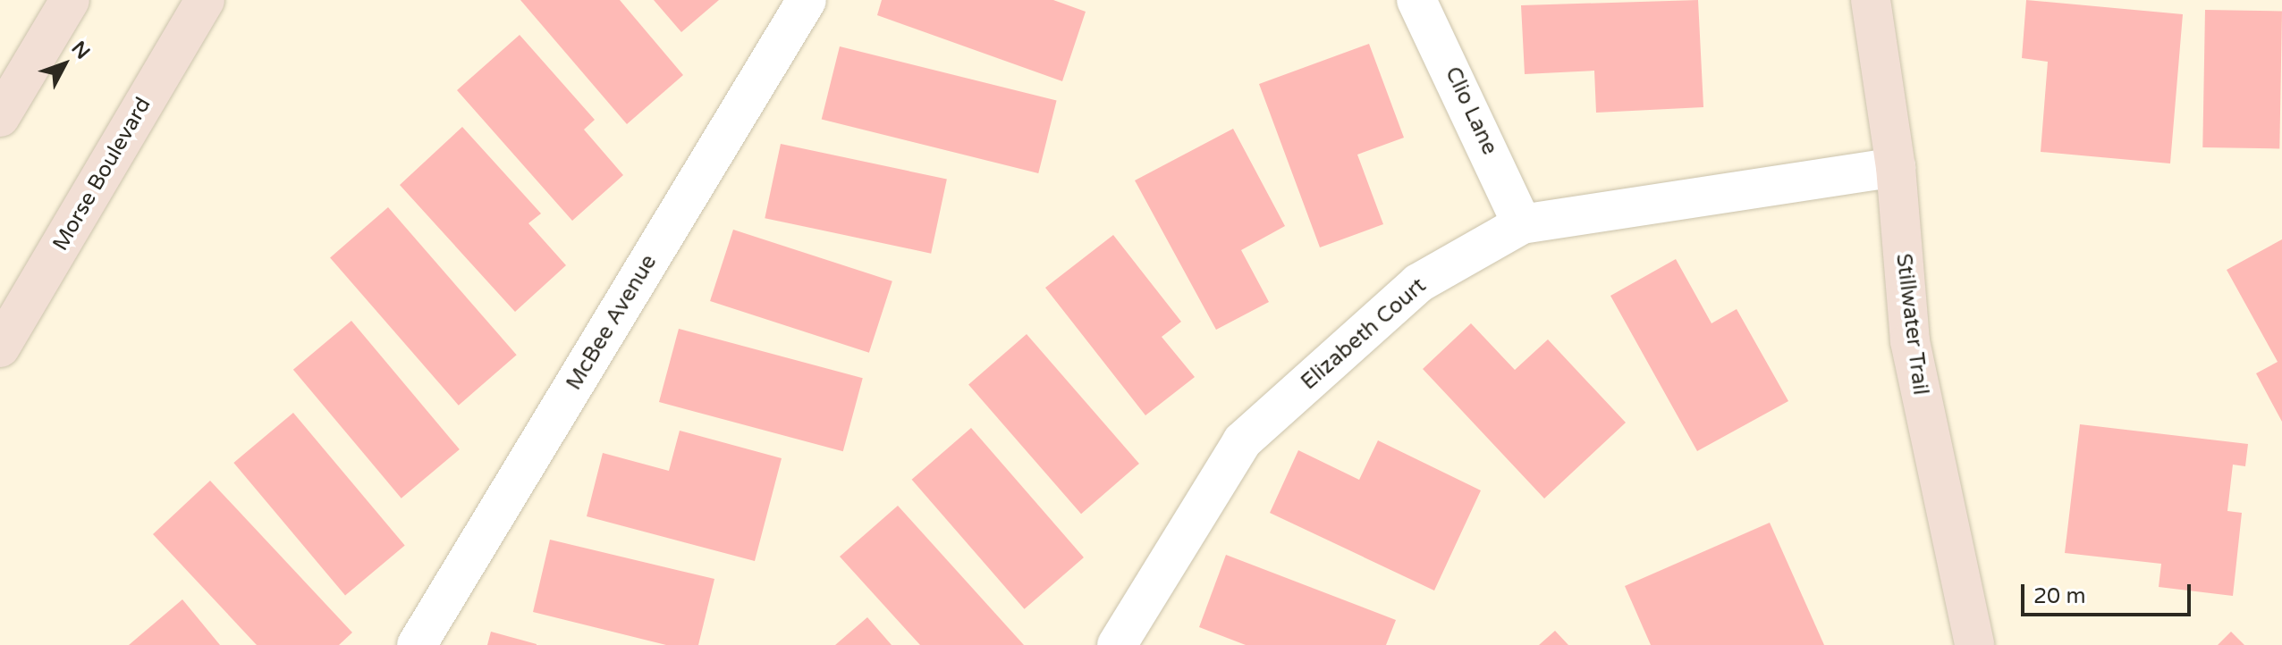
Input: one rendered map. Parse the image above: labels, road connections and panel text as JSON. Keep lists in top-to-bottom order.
{
  "streets": {
    "street": [
      "Clio Lane",
      "Morse Boulevard",
      "McBee Avenue",
      "Stillwater Trail",
      "Elizabeth Court"
    ]
  },
  "crossings": [
    ["Clio Lane", "Elizabeth Court"],
    ["Stillwater Trail", "Elizabeth Court"]
  ],
  "scale_bar": "20 m",
  "north": "top right"
}
